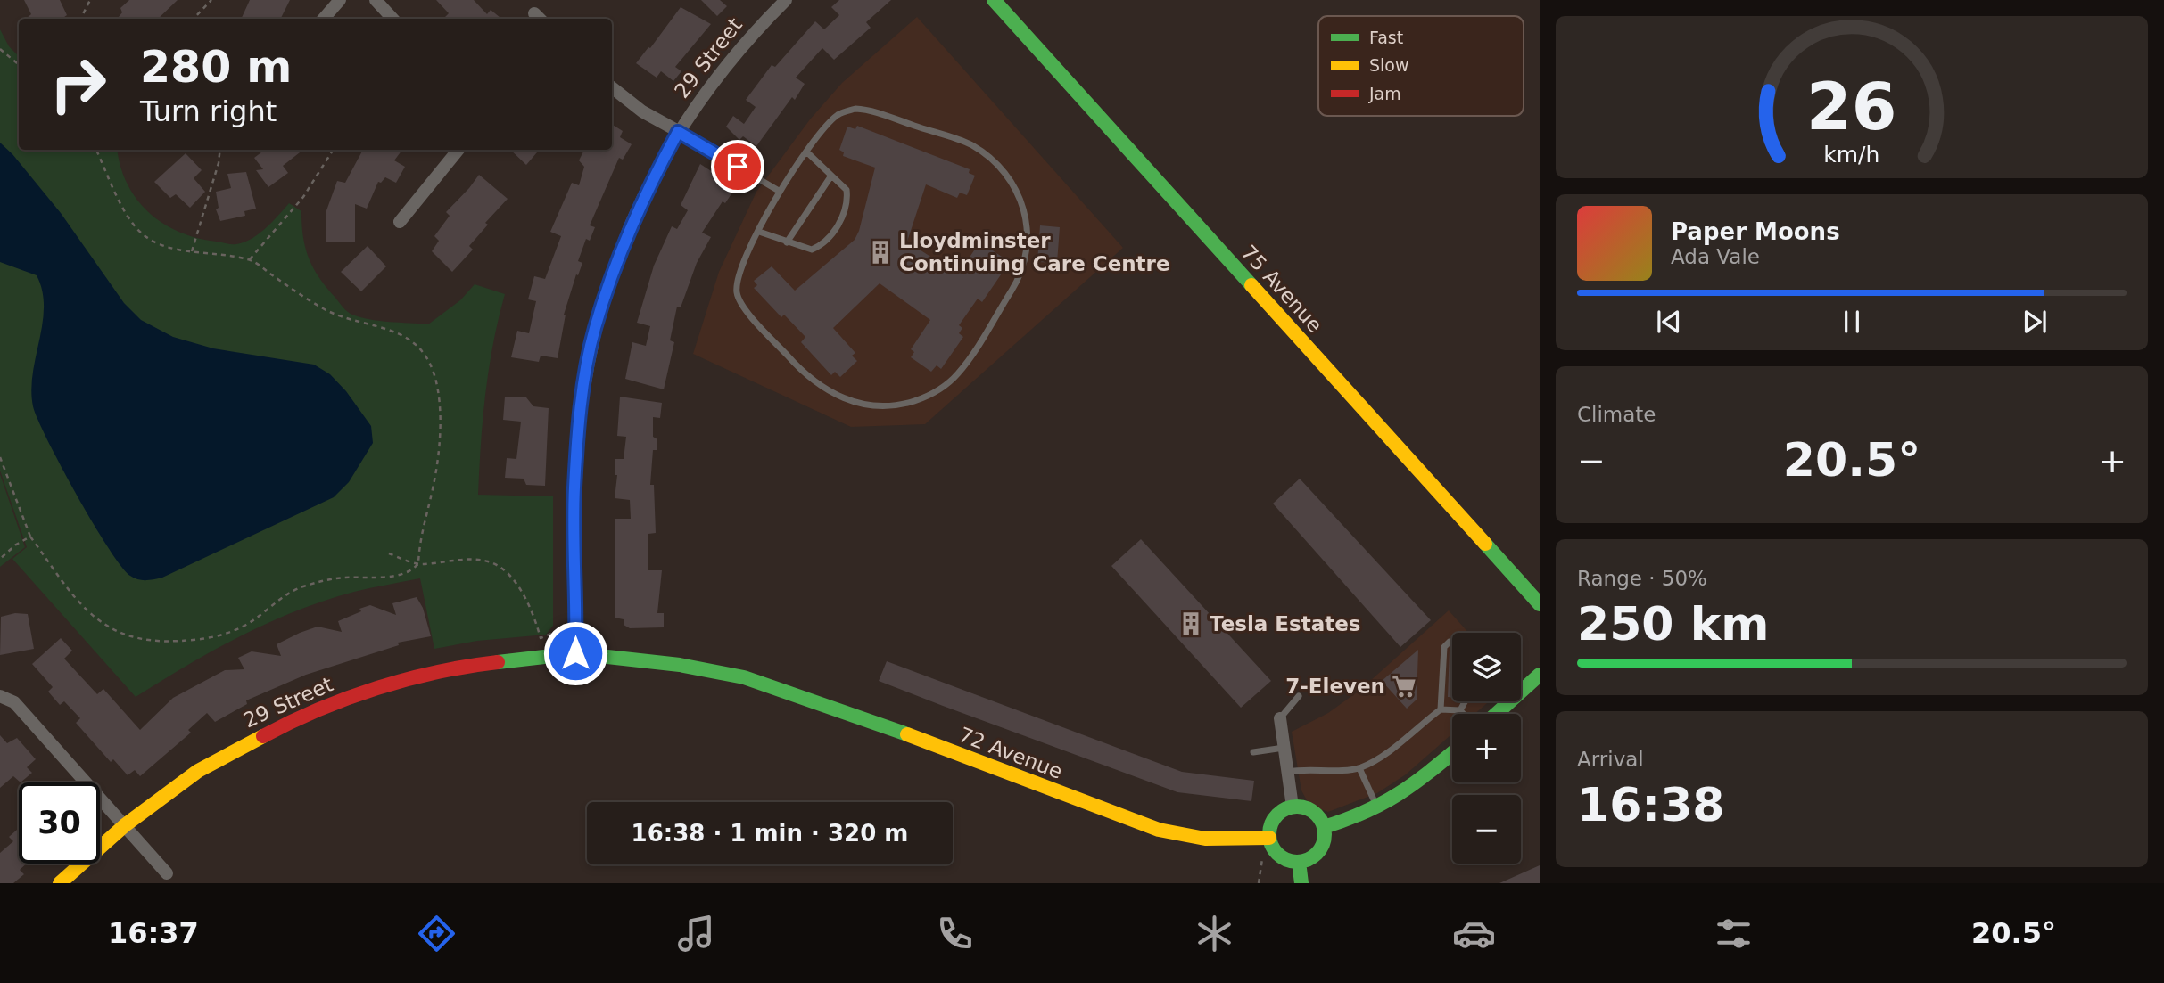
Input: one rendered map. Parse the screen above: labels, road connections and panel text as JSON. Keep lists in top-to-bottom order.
{
  "streets": {
    "street": ["29 Street", "75 Avenue", "72 Avenue"]
  },
  "crossings": [
    ["29 Street", "72 Avenue"]
  ],
  "places": {
    "building": ["Lloydminster Continuing Care Centre", "Tesla Estates"],
    "supermarket": ["7-Eleven"]
  },
  "legend": ["Fast", "Slow", "Jam"],
  "page": {
    "turn": ["280 m", "Turn right"],
    "song": ["Paper Moons", "Ada Vale"],
    "tile": [
      "Climate",
      ["Range · 50%", "250 km"],
      ["Arrival", "16:38"]
    ],
    "heat": ["−", "20.5°", "+"],
    "map_buttons": ["+", "−"],
    "limit": "30",
    "trip": "16:38 · 1 min · 320 m",
    "tabs": ["16:37", "20.5°"],
    "gauge": ["26", "km/h"]
  }
}
